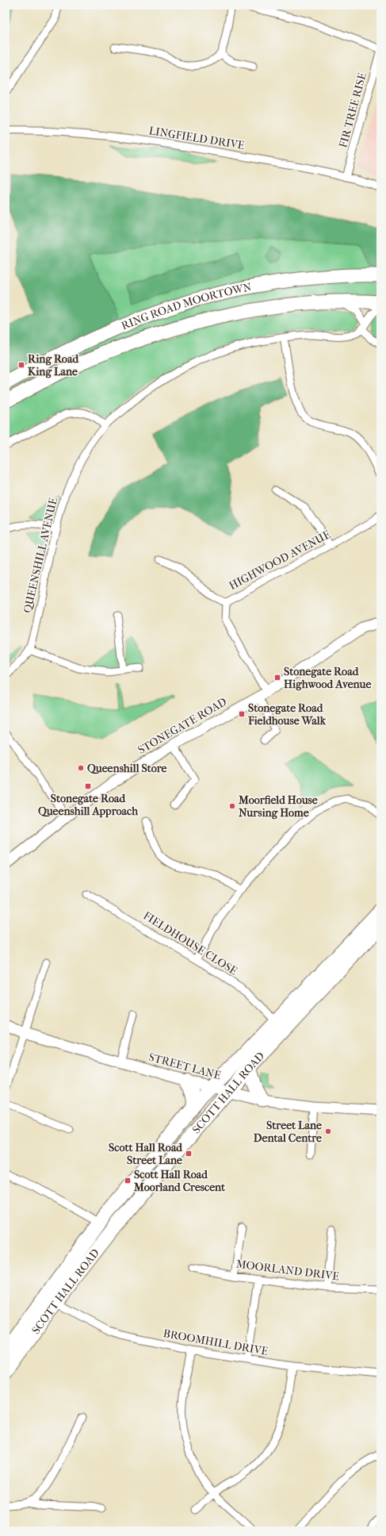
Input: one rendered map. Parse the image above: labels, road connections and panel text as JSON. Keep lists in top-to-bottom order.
{
  "streets": {
    "highway": ["RING ROAD MOORTOWN", "SCOTT HALL ROAD"],
    "main road": ["STONEGATE ROAD", "STREET LANE"],
    "street": [
      "FIR TREE RISE",
      "LINGFIELD DRIVE",
      "QUEENSHILL AVENUE",
      "HIGHWOOD AVENUE",
      "FIELDHOUSE CLOSE",
      "MOORLAND DRIVE",
      "BROOMHILL DRIVE"
    ]
  },
  "crossings": [
    ["FIR TREE RISE", "LINGFIELD DRIVE"],
    ["HIGHWOOD AVENUE", "STONEGATE ROAD"],
    ["FIELDHOUSE CLOSE", "SCOTT HALL ROAD"],
    ["STREET LANE", "SCOTT HALL ROAD"],
    ["SCOTT HALL ROAD", "BROOMHILL DRIVE"]
  ],
  "places": {
    "transit": [
      "Ring Road King Lane",
      "Stonegate Road Highwood Avenue",
      "Stonegate Road Fieldhouse Walk",
      "Stonegate Road Queenshill Approach",
      "Scott Hall Road Street Lane",
      "Scott Hall Road Moorland Crescent"
    ],
    "other": ["Queenshill Store", "Moorfield House Nursing Home", "Street Lane Dental Centre"]
  }
}
